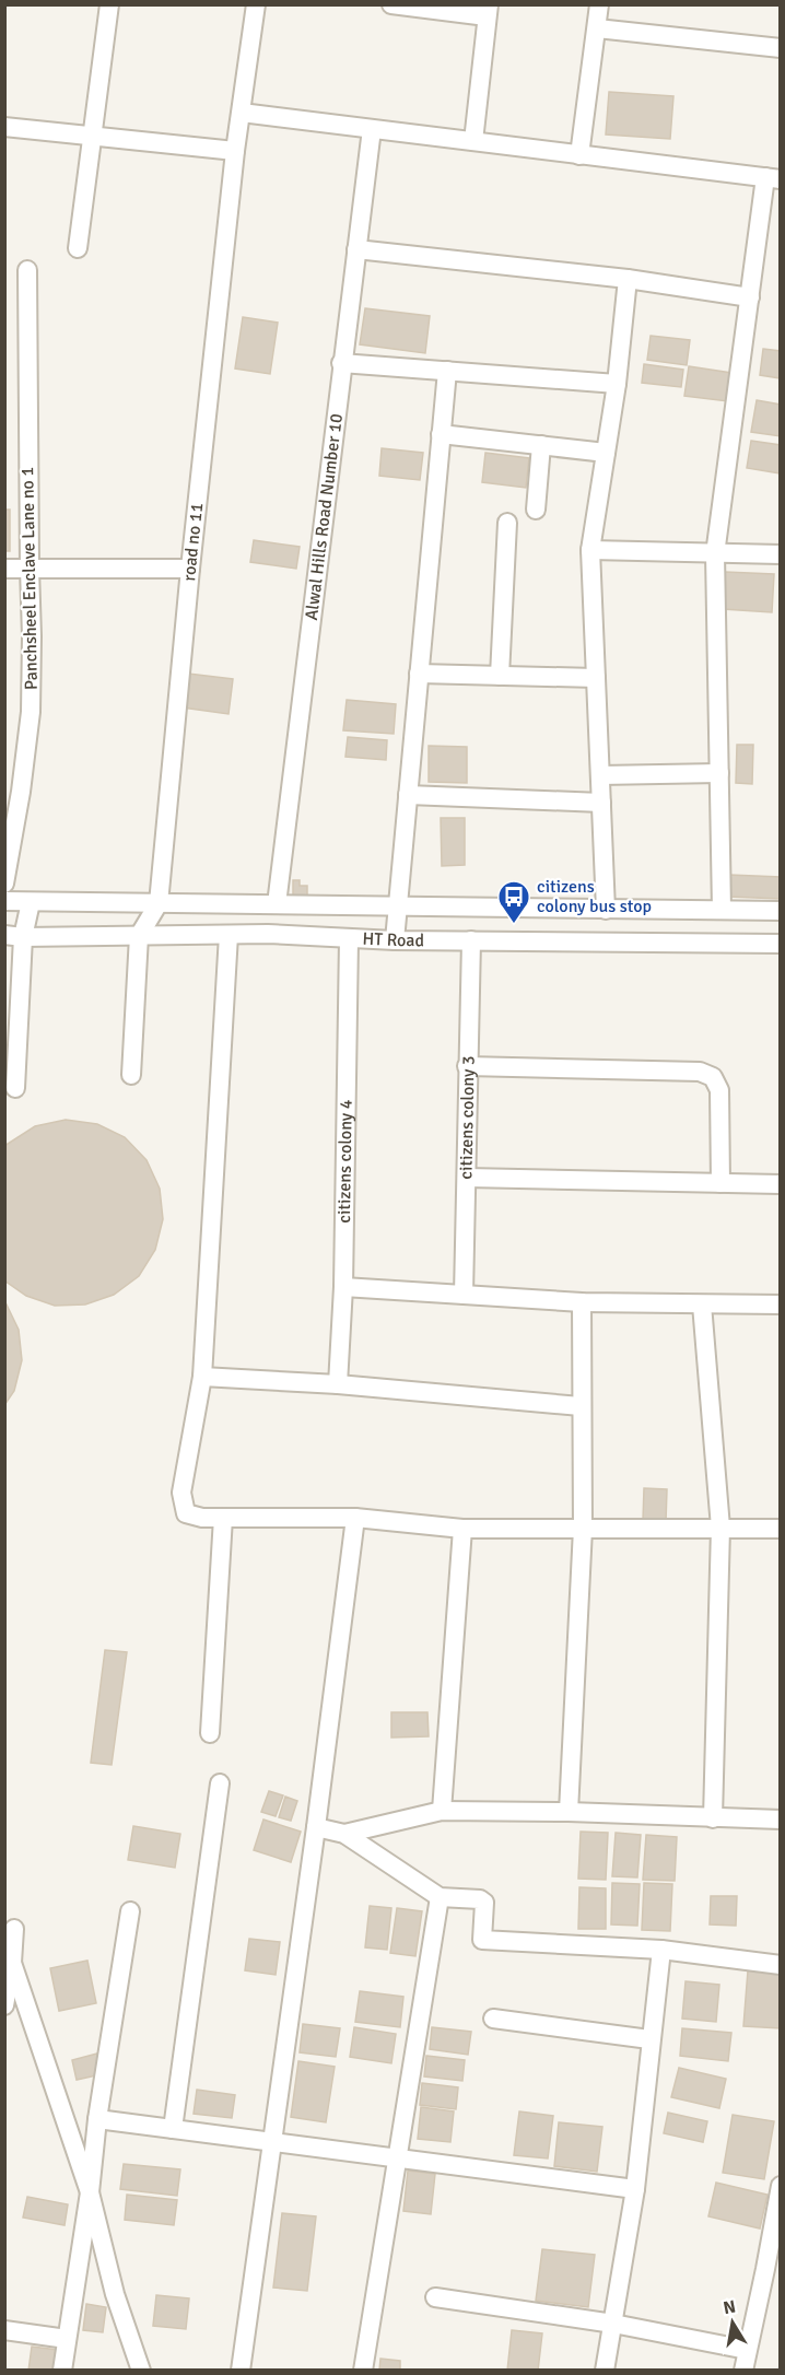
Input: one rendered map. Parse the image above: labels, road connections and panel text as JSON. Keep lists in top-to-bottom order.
{
  "streets": {
    "street": [
      "Alwal Hills Road Number 10",
      "road no 11",
      "Panchsheel Enclave Lane no 1",
      "HT Road",
      "citizens colony 3",
      "citizens colony 4"
    ]
  },
  "crossings": [
    ["Alwal Hills Road Number 10", "HT Road"],
    ["road no 11", "HT Road"],
    ["HT Road", "citizens colony 3"],
    ["HT Road", "citizens colony 4"]
  ],
  "places": {
    "bus stop": ["citizens colony bus stop"]
  },
  "north": "top"
}
